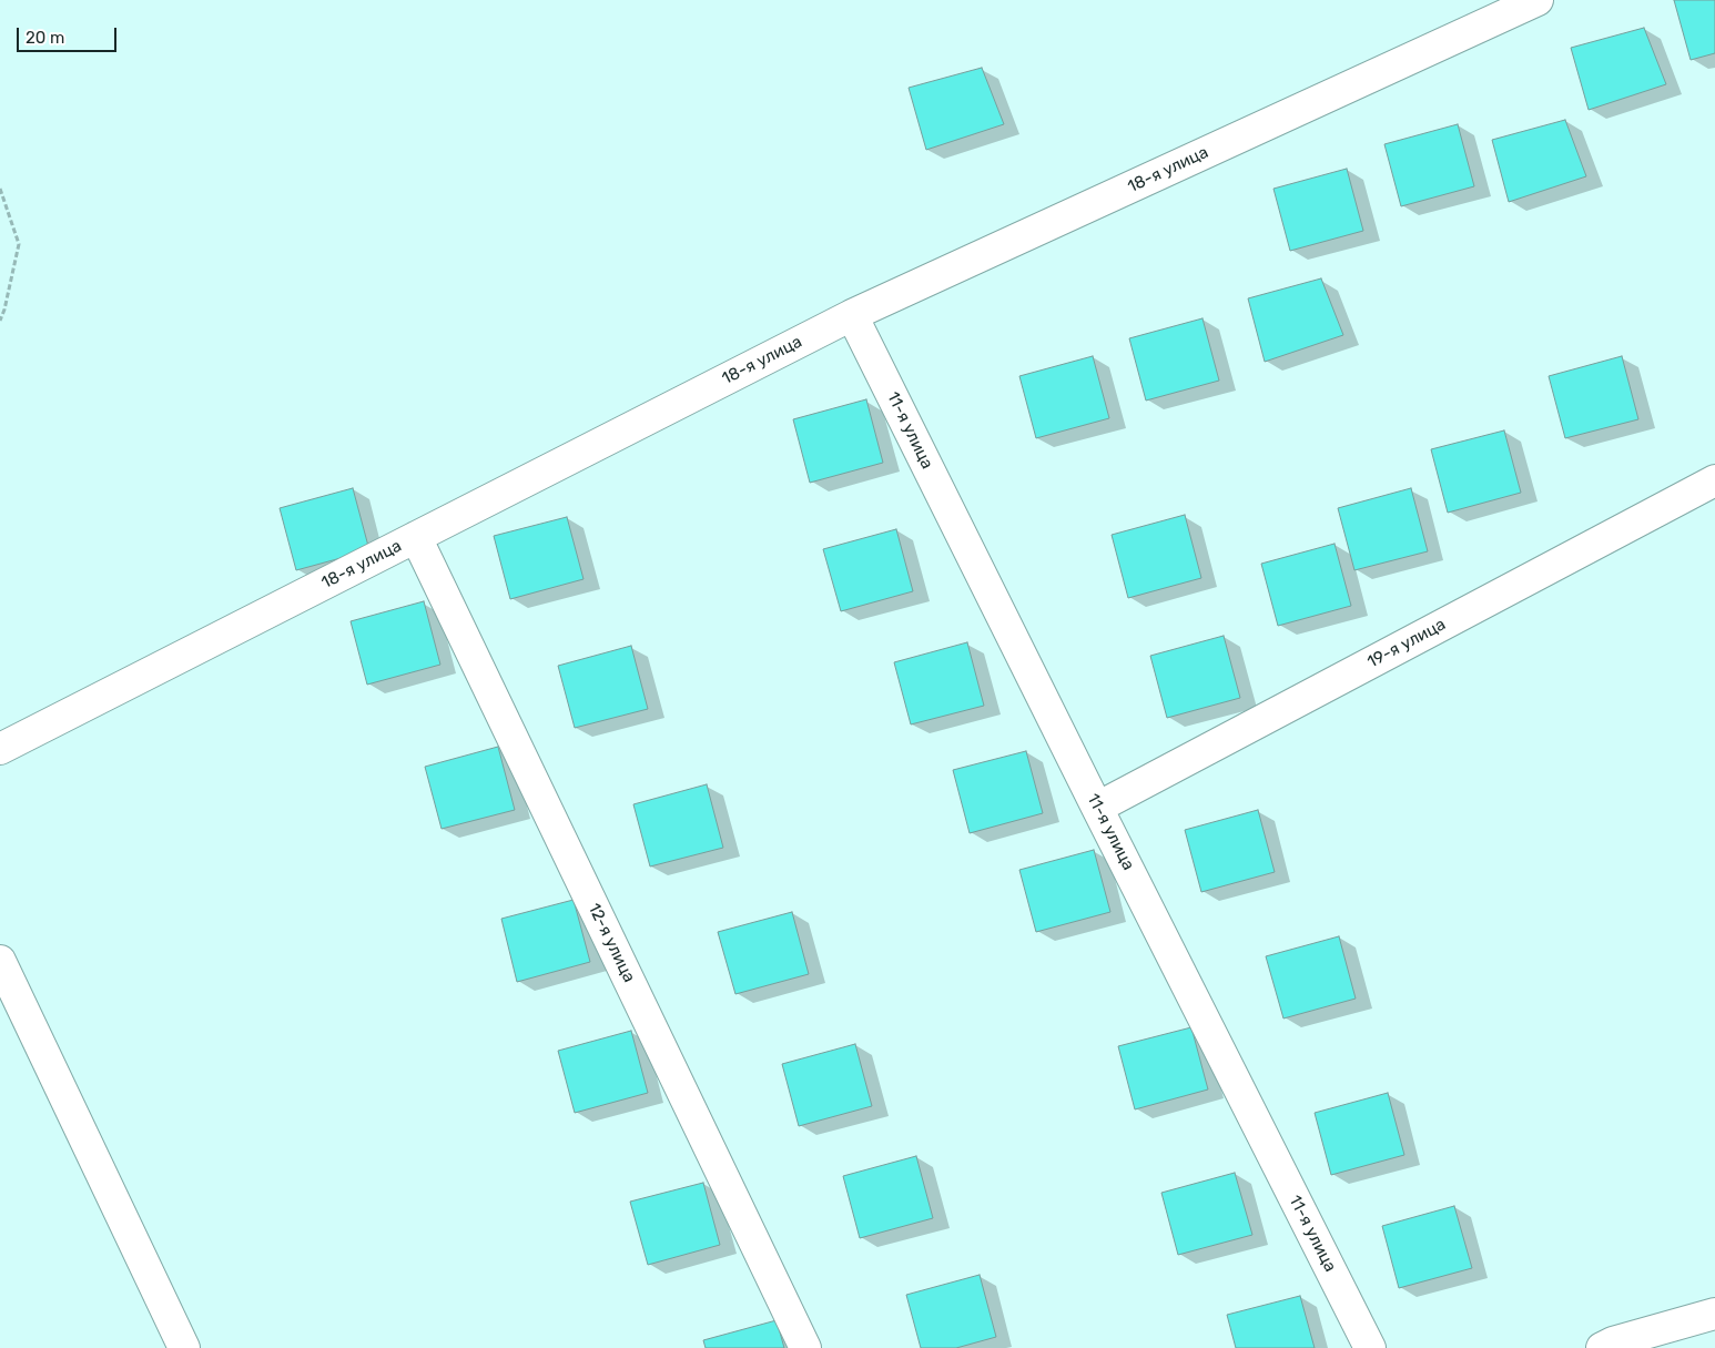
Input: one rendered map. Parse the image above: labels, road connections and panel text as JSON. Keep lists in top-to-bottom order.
{
  "streets": {
    "street": [
      "18-я улица",
      "11-я улица",
      "19-я улица",
      "12-я улица"
    ]
  },
  "crossings": [
    ["18-я улица", "11-я улица"],
    ["18-я улица", "12-я улица"],
    ["11-я улица", "19-я улица"]
  ],
  "scale_bar": "20 m"
}
